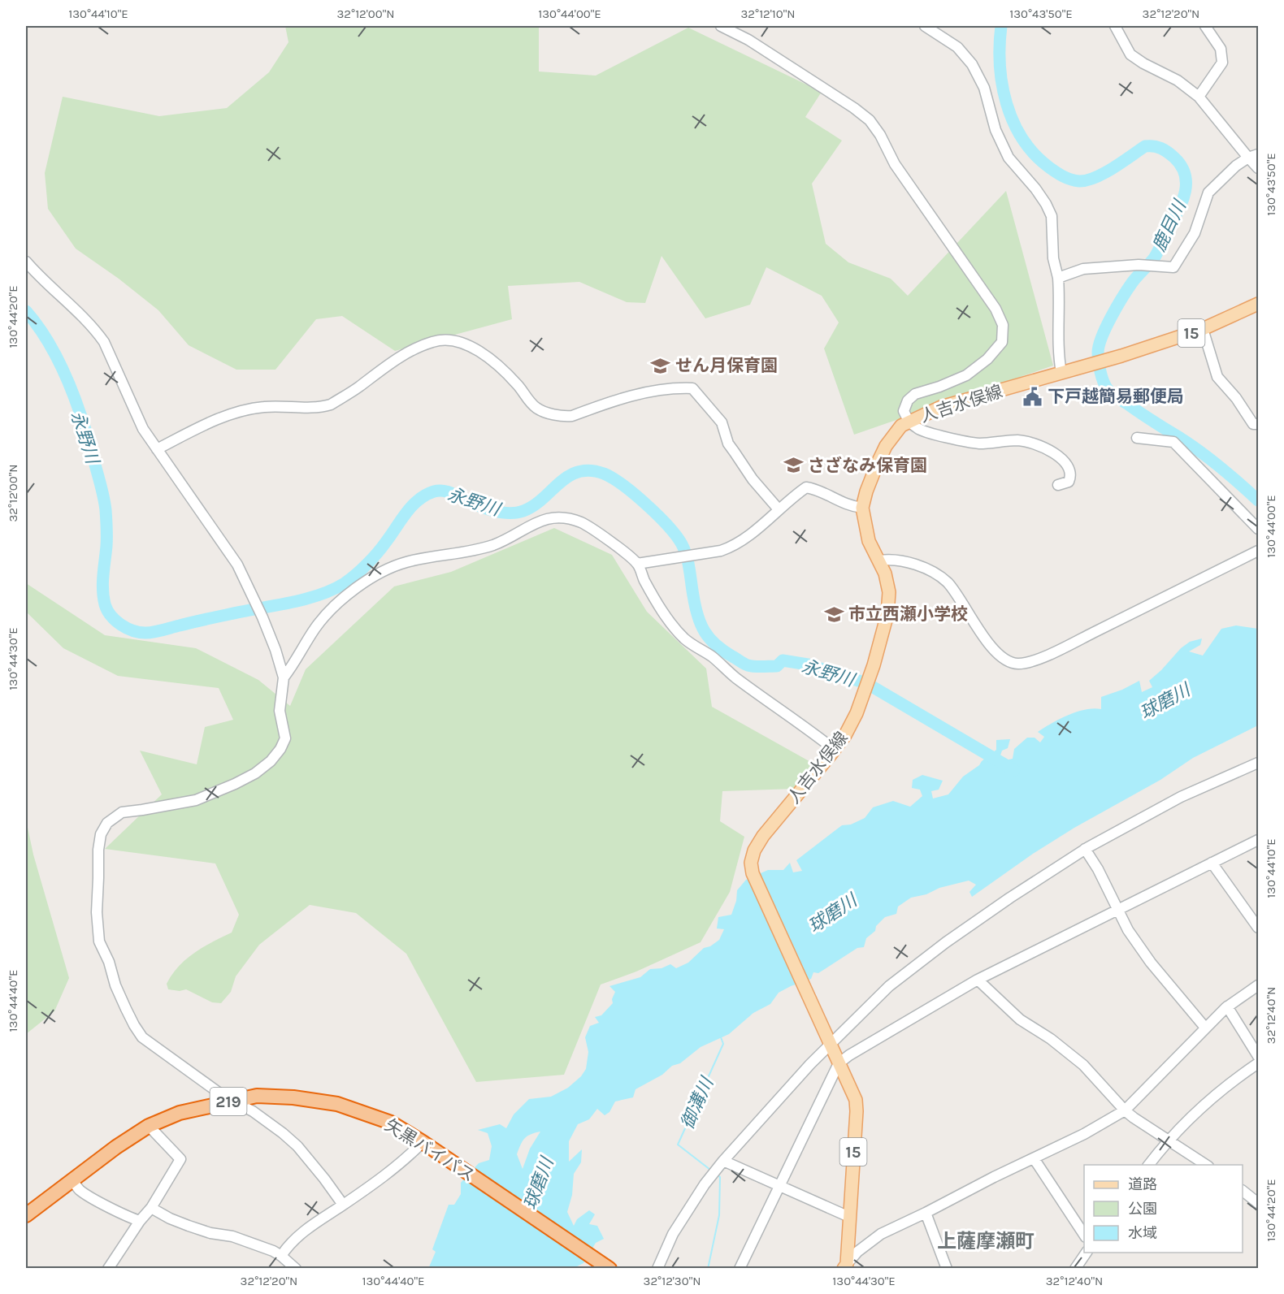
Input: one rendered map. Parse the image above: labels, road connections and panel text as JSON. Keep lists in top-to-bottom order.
{
  "streets": {
    "highway": ["219", "矢黒バイパス"],
    "main road": ["15", "人吉水俣線"]
  },
  "districts": ["上薩摩瀬町"],
  "water": [
    "鹿目川",
    "永野川",
    "球磨川",
    "御溝川"
  ],
  "places": {
    "school or university": ["せん月保育園", "さざなみ保育園", "市立西瀬小学校"],
    "public building": ["下戸越簡易郵便局"]
  },
  "legend": ["道路", "公園", "水域"],
  "coordinates": [
    "130°44'10\"E",
    "32°12'00\"N",
    "130°44'00\"E",
    "32°12'10\"N",
    "130°43'50\"E",
    "32°12'20\"N",
    "130°44'20\"E",
    "130°44'30\"E",
    "130°44'40\"E",
    "32°12'40\"N",
    "32°12'30\"N"
  ]
}
